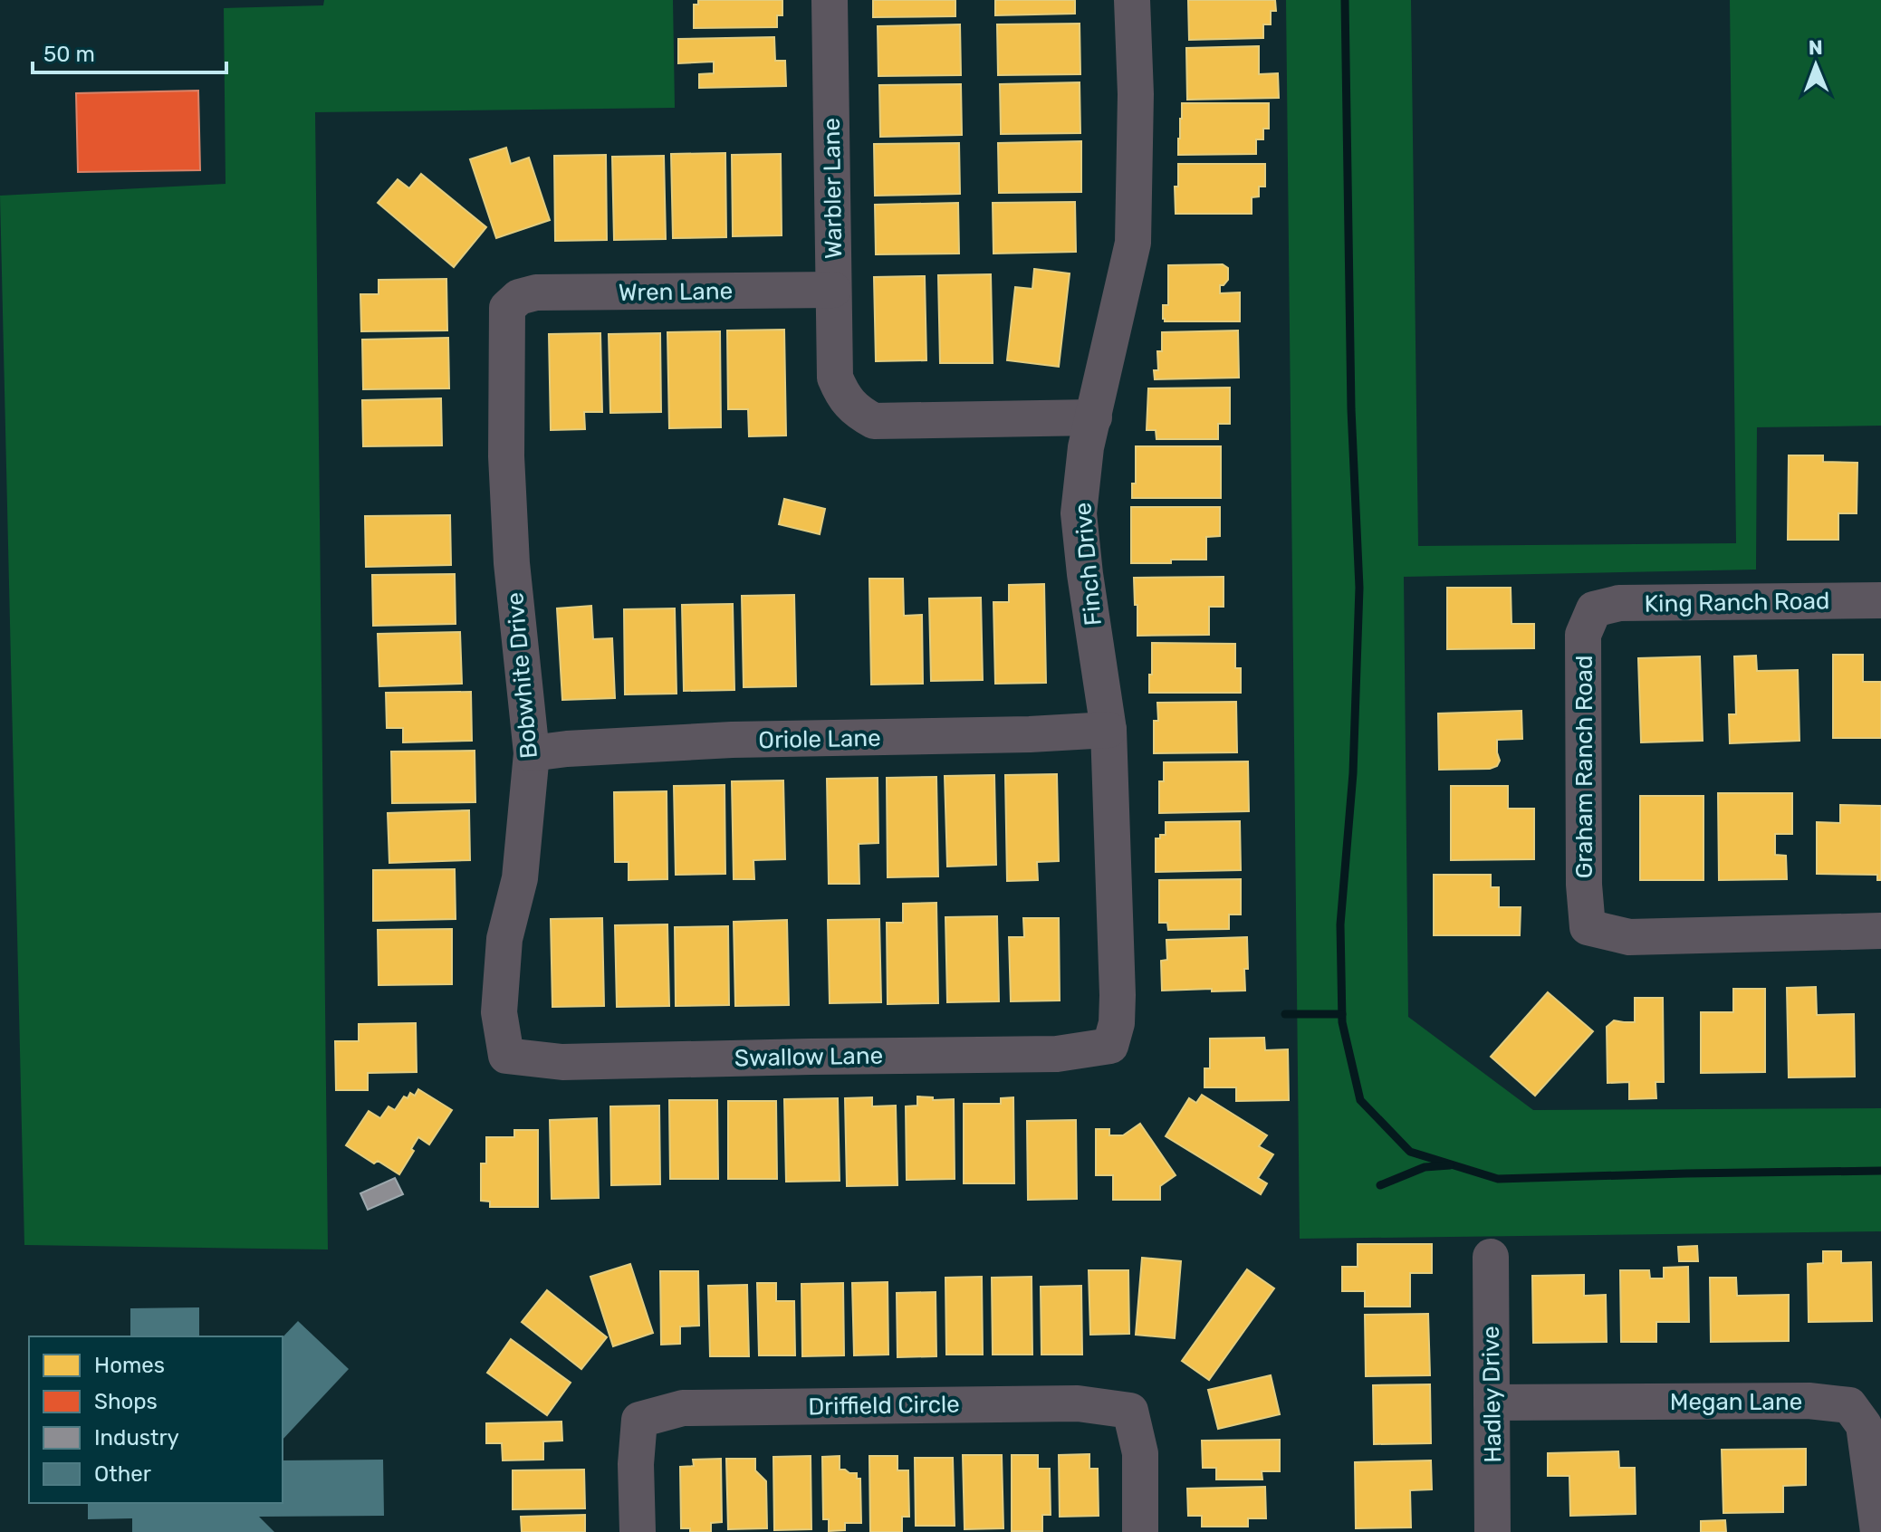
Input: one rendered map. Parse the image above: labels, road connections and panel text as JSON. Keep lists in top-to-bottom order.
{
  "streets": {
    "street": [
      "Warbler Lane",
      "Wren Lane",
      "Finch Drive",
      "King Ranch Road",
      "Bobwhite Drive",
      "Oriole Lane",
      "Graham Ranch Road",
      "Swallow Lane",
      "Hadley Drive",
      "Megan Lane",
      "Driffield Circle"
    ]
  },
  "crossings": [
    ["Warbler Lane", "Wren Lane"],
    ["Warbler Lane", "Finch Drive"],
    ["Wren Lane", "Bobwhite Drive"],
    ["Finch Drive", "Oriole Lane"],
    ["Finch Drive", "Swallow Lane"],
    ["King Ranch Road", "Graham Ranch Road"],
    ["Bobwhite Drive", "Oriole Lane"],
    ["Bobwhite Drive", "Swallow Lane"],
    ["Hadley Drive", "Megan Lane"]
  ],
  "legend": [
    "Homes",
    "Shops",
    "Industry",
    "Other"
  ],
  "scale_bar": "50 m",
  "north": "top"
}
